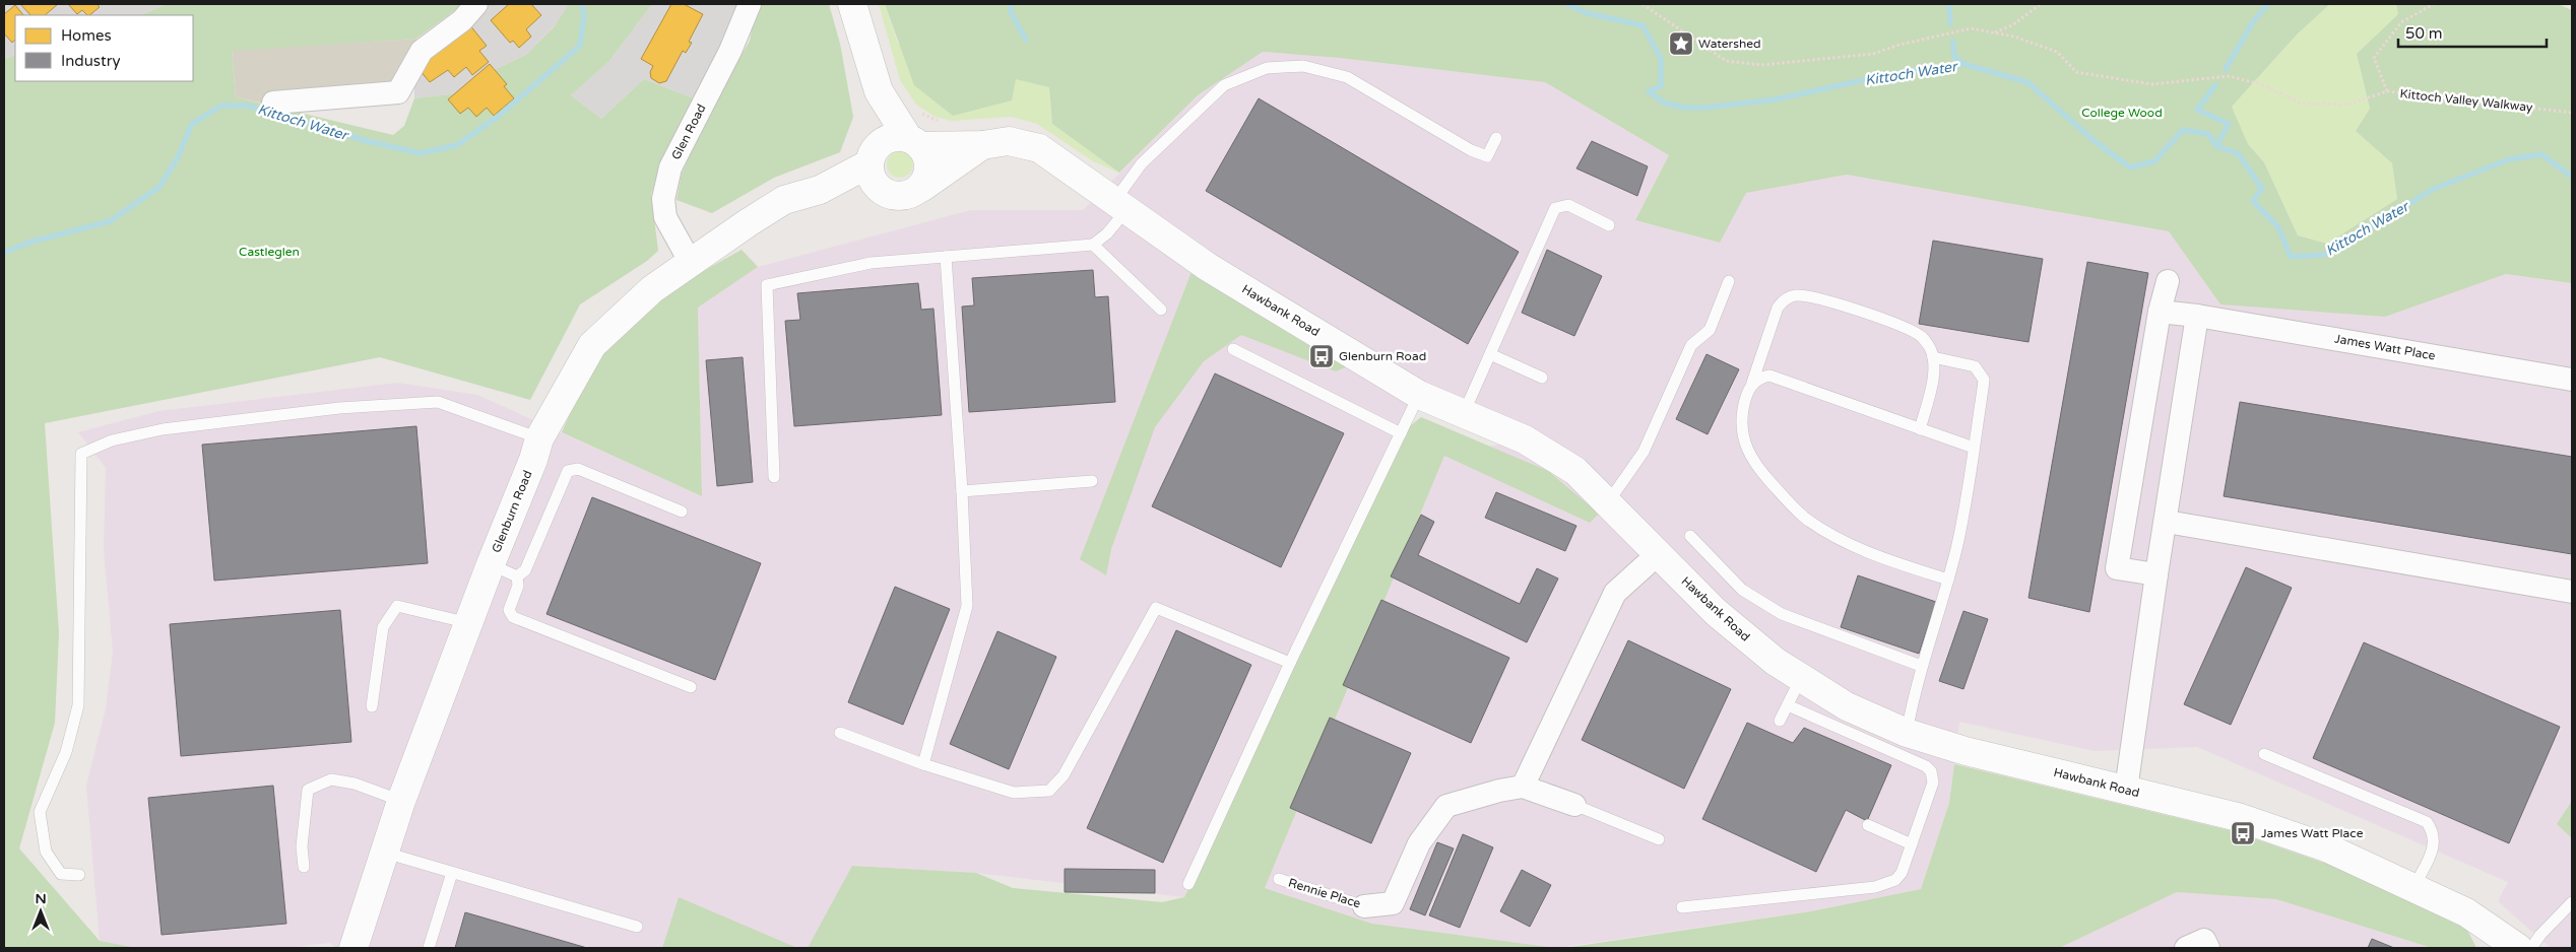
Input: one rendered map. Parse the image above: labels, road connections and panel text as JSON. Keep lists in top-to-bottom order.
{
  "streets": {
    "street": [
      "Glen Road",
      "Hawbank Road",
      "James Watt Place",
      "Glenburn Road",
      "Rennie Place"
    ],
    "path": ["Kittoch Valley Walkway"]
  },
  "crossings": [
    ["Glen Road", "Glenburn Road"],
    ["Hawbank Road", "Glenburn Road"]
  ],
  "water": ["Kittoch Water"],
  "parks": ["College Wood", "Castleglen"],
  "places": {
    "place": ["Watershed"],
    "bus stop": ["Glenburn Road", "James Watt Place"]
  },
  "legend": ["Homes", "Industry"],
  "scale_bar": "50 m",
  "north": "top"
}
